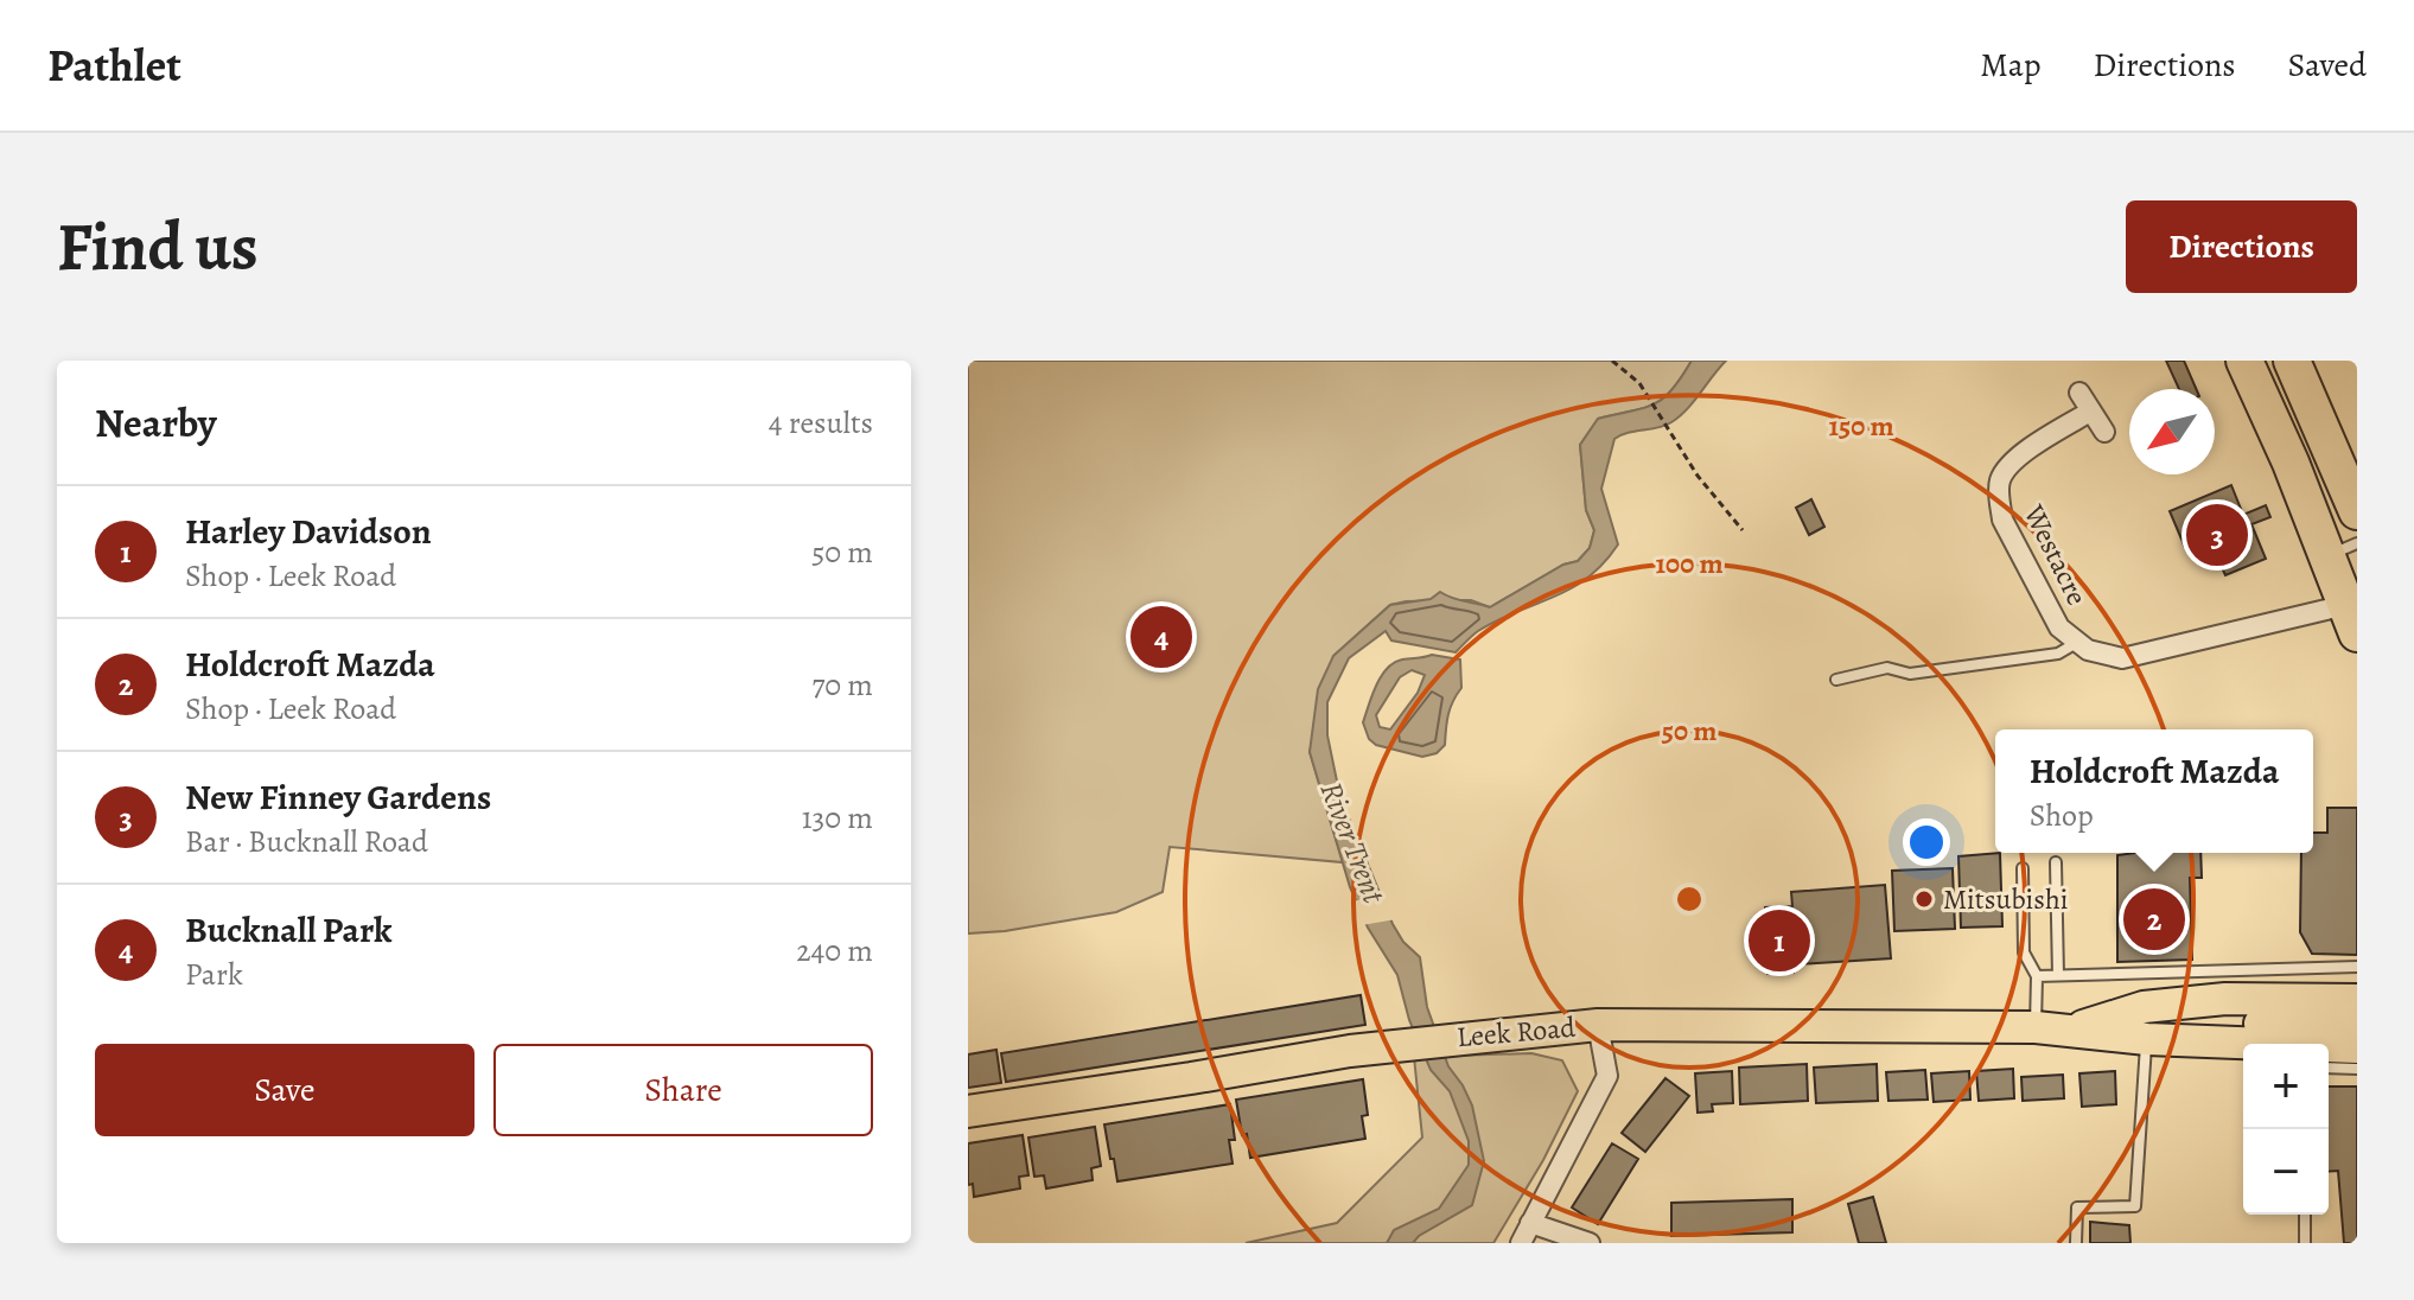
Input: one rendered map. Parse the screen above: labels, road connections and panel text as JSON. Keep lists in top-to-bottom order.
{
  "streets": {
    "main road": ["Leek Road"],
    "street": ["Westacre"]
  },
  "water": ["River Trent"],
  "places": ["Mitsubishi"],
  "north": "bottom left",
  "page": {
    "header": "Pathlet",
    "nav": ["Map", "Directions", "Saved"],
    "buttons": [
      "Directions",
      ["Save", "Share"]
    ],
    "title": "Find us",
    "heading": ["Nearby", "4 results"],
    "list": [
      {
        "mark": "1",
        "name": "Harley Davidson",
        "note": "Shop · Leek Road",
        "value": "50 m"
      },
      {
        "mark": "2",
        "name": "Holdcroft Mazda",
        "note": "Shop · Leek Road",
        "value": "70 m"
      },
      {
        "mark": "3",
        "name": "New Finney Gardens",
        "note": "Bar · Bucknall Road",
        "value": "130 m"
      },
      {
        "mark": "4",
        "name": "Bucknall Park",
        "note": "Park",
        "value": "240 m"
      }
    ],
    "pins": [
      "3",
      "4",
      "2",
      "1"
    ],
    "popup": ["Holdcroft Mazda", "Shop"],
    "map_buttons": ["+", "−"]
  },
  "rings": ["150 m", "100 m", "50 m"]
}
